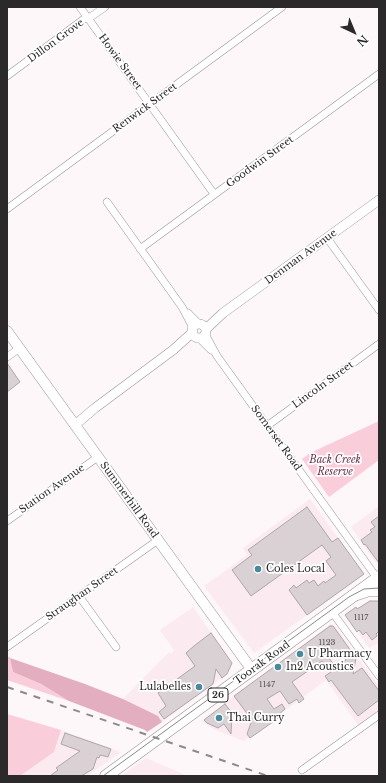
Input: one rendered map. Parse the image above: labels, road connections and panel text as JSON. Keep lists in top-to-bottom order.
{
  "streets": {
    "highway": ["Toorak Road", "26"],
    "main road": ["Summerhill Road"],
    "street": [
      "Dillon Grove",
      "Howie Street",
      "Renwick Street",
      "Goodwin Street",
      "Denman Avenue",
      "Lincoln Street",
      "Somerset Road",
      "Station Avenue",
      "Straughan Street"
    ]
  },
  "crossings": [
    ["Dillon Grove", "Howie Street"],
    ["Howie Street", "Renwick Street"],
    ["Howie Street", "Goodwin Street"],
    ["Goodwin Street", "Somerset Road"],
    ["Denman Avenue", "Somerset Road"],
    ["Denman Avenue", "Summerhill Road"],
    ["Lincoln Street", "Somerset Road"],
    ["Somerset Road", "Toorak Road"],
    ["Station Avenue", "Summerhill Road"],
    ["Summerhill Road", "Straughan Street"],
    ["Summerhill Road", "Toorak Road"]
  ],
  "parks": ["Back Creek Reserve"],
  "places": [
    "Coles Local",
    "U Pharmacy",
    "In2 Acoustics",
    "Lulabelles",
    "Thai Curry"
  ],
  "house_numbers": ["1117", "1123", "1147"],
  "north": "bottom right"
}
